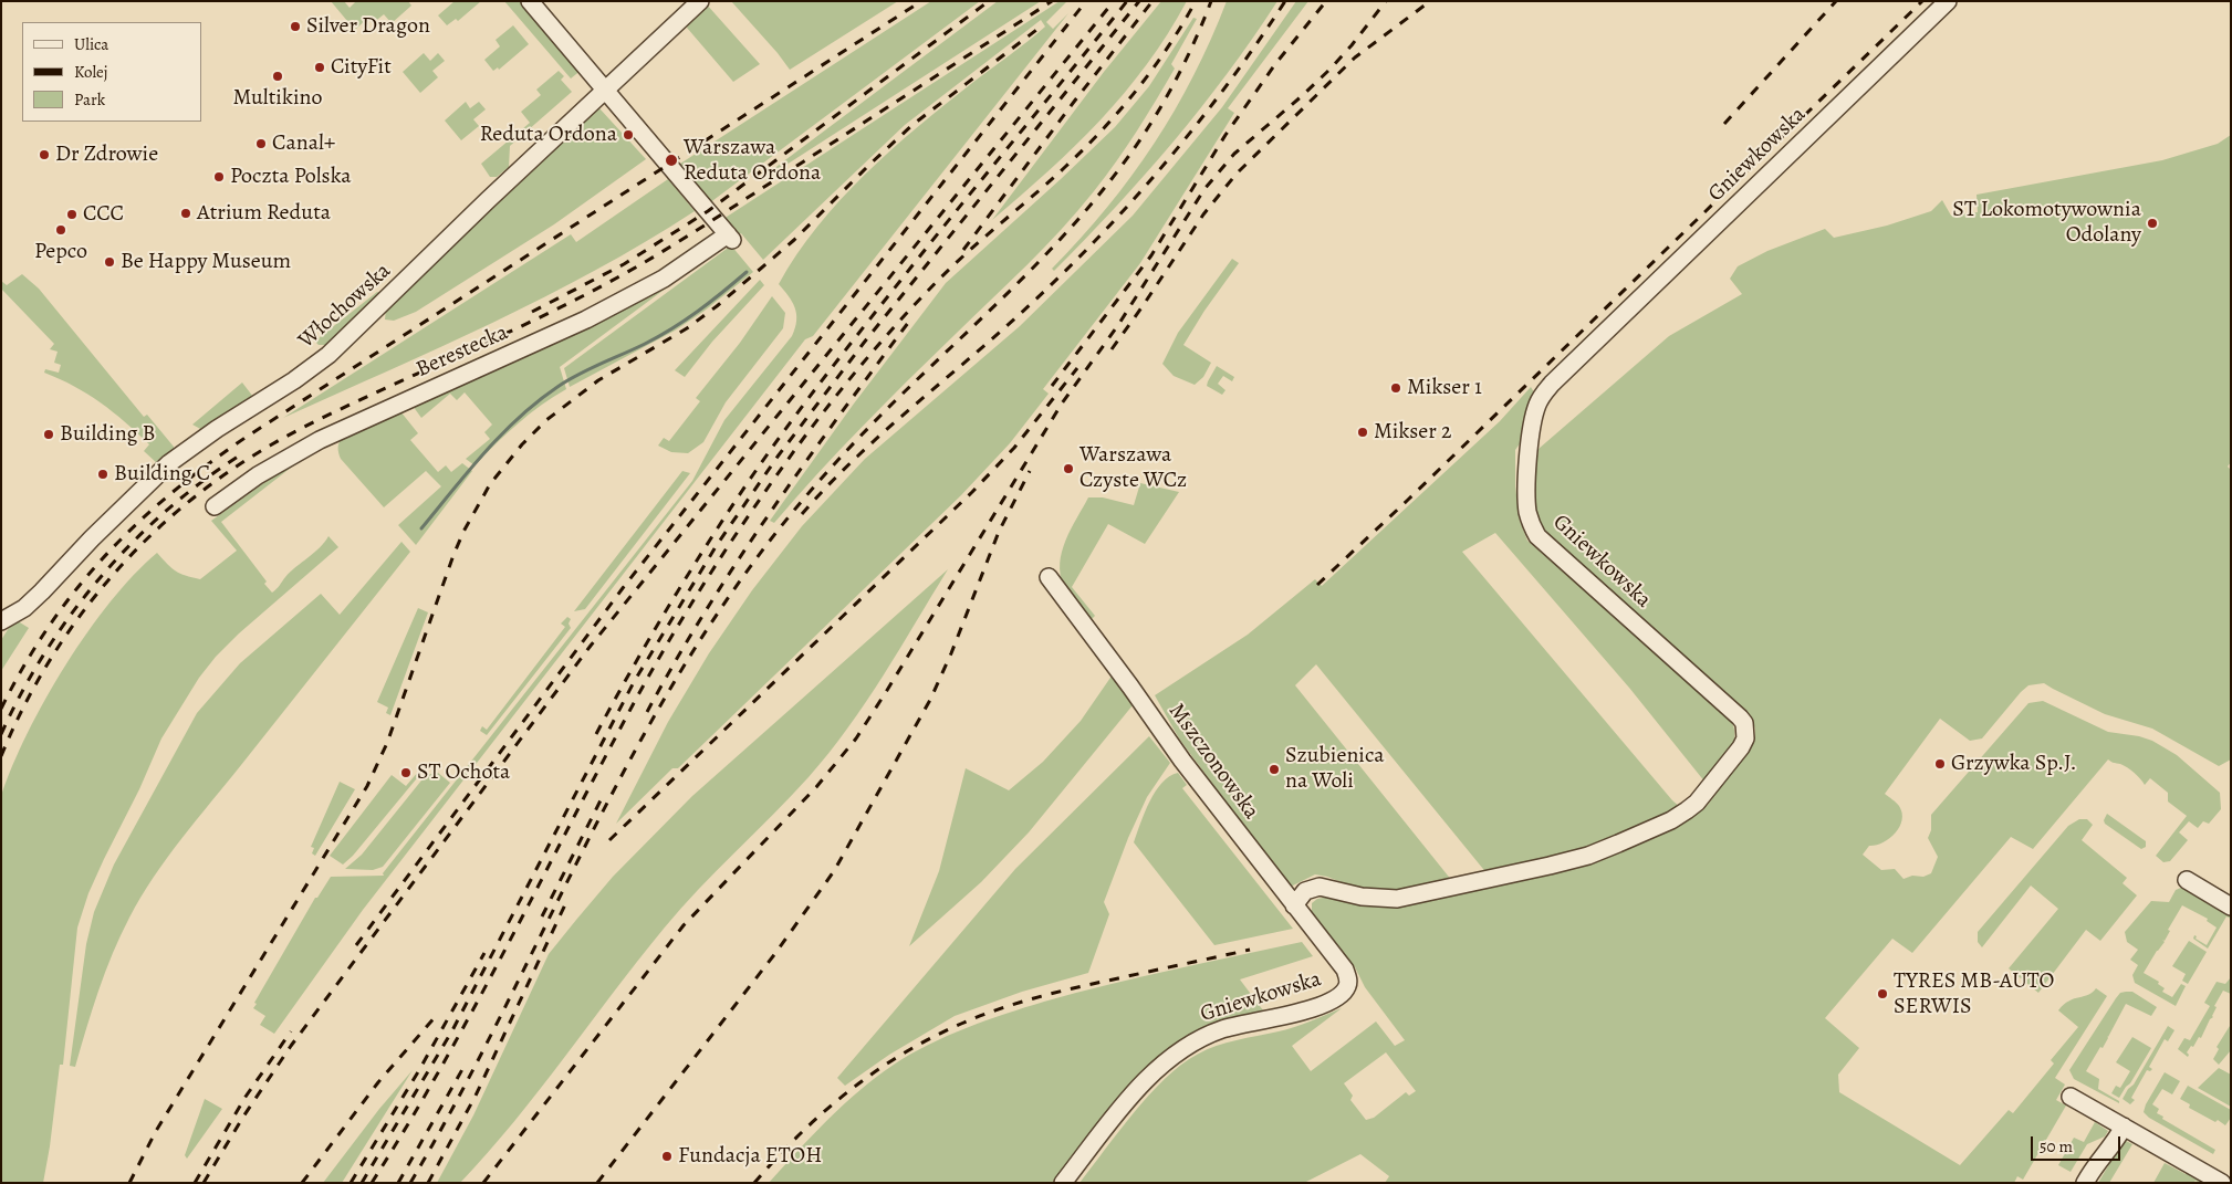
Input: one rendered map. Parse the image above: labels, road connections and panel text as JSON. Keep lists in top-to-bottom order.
{
  "streets": {
    "street": [
      "Gniewkowska",
      "Włochowska",
      "Berestecka",
      "Mszczonowska"
    ]
  },
  "crossings": [
    ["Gniewkowska", "Mszczonowska"],
    ["Włochowska", "Berestecka"]
  ],
  "places": [
    "Silver Dragon",
    "CityFit",
    "Multikino",
    "Reduta Ordona",
    "Canal+",
    "Dr Zdrowie",
    "Warszawa Reduta Ordona",
    "Poczta Polska",
    "Atrium Reduta",
    "CCC",
    "ST Lokomotywownia Odolany",
    "Pepco",
    "Be Happy Museum",
    "Mikser 1",
    "Mikser 2",
    "Building B",
    "Warszawa Czyste WCz",
    "Building C",
    "Grzywka Sp.J.",
    "Szubienica na Woli",
    "ST Ochota",
    "TYRES MB-AUTO SERWIS",
    "Fundacja ETOH"
  ],
  "legend": ["Ulica", "Kolej", "Park"],
  "scale_bar": "50 m"
}
